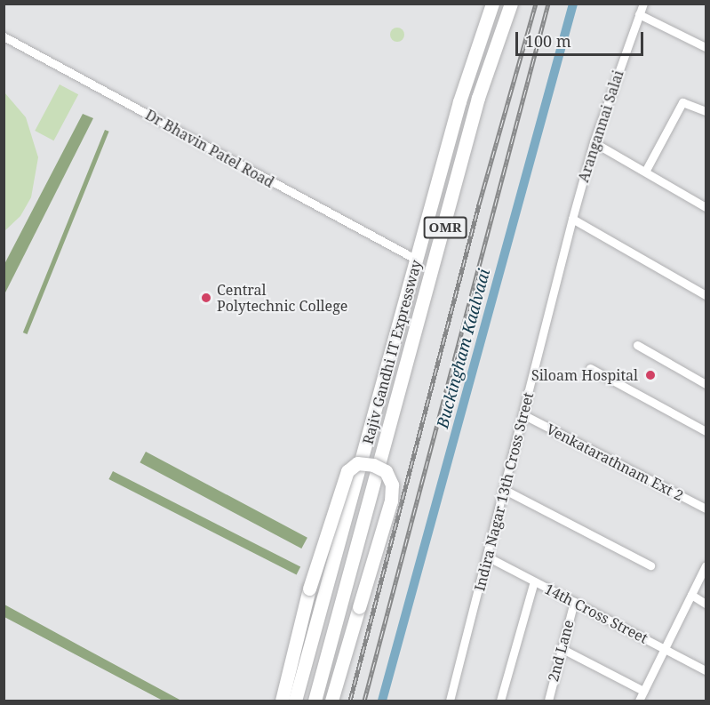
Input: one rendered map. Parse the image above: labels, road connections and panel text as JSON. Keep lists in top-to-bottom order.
{
  "streets": {
    "main road": ["OMR", "Rajiv Gandhi IT Expressway"],
    "street": [
      "Arangannai Salai",
      "Dr Bhavin Patel Road",
      "Venkatarathnam Ext 2",
      "Indira Nagar 13th Cross Street",
      "14th Cross Street",
      "2nd Lane"
    ]
  },
  "crossings": [
    ["Arangannai Salai", "Indira Nagar 13th Cross Street"],
    ["Dr Bhavin Patel Road", "Rajiv Gandhi IT Expressway"],
    ["Venkatarathnam Ext 2", "Indira Nagar 13th Cross Street"],
    ["Indira Nagar 13th Cross Street", "14th Cross Street"],
    ["14th Cross Street", "2nd Lane"]
  ],
  "water": ["Buckingham Kaalvaai"],
  "places": ["Central Polytechnic College", "Siloam Hospital"],
  "scale_bar": "100 m"
}
